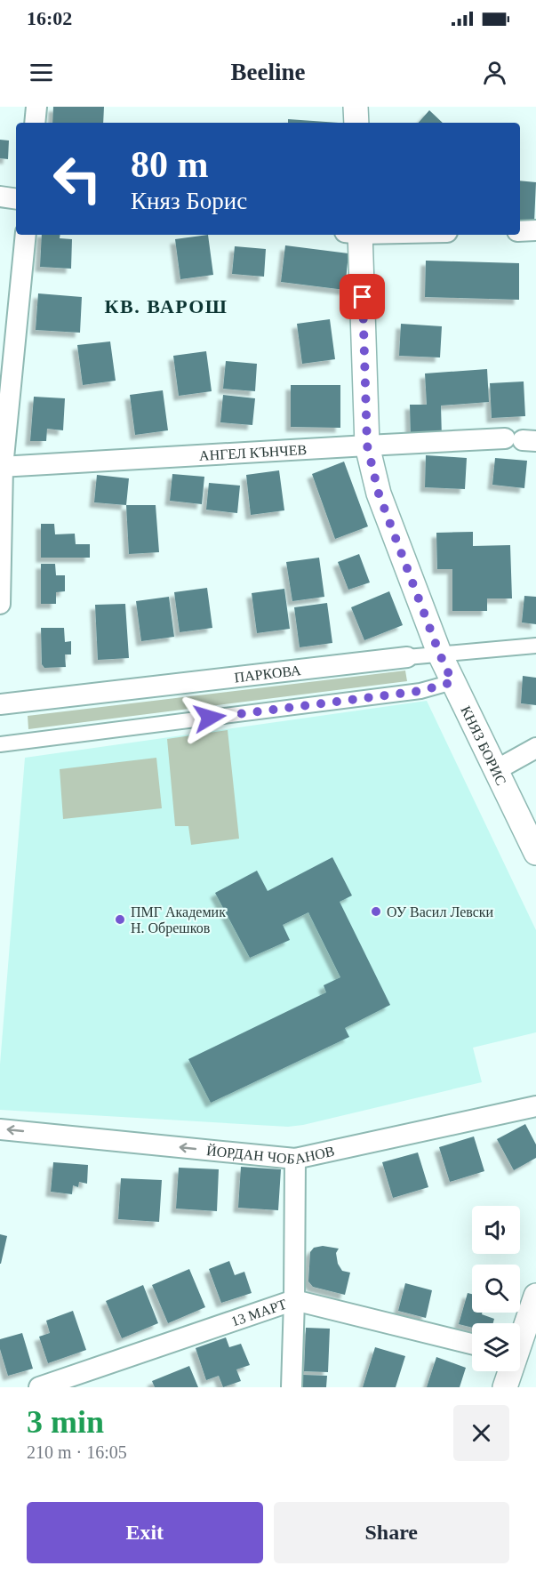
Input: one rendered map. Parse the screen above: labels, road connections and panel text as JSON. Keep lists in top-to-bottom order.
{
  "streets": {
    "street": [
      "АНГЕЛ КЪНЧЕВ",
      "ПАРКОВА",
      "КНЯЗ БОРИС",
      "ЙОРДАН ЧОБАНОВ",
      "13 МАРТ"
    ]
  },
  "crossings": [
    ["АНГЕЛ КЪНЧЕВ", "КНЯЗ БОРИС"],
    ["ПАРКОВА", "КНЯЗ БОРИС"]
  ],
  "one_way": ["ЙОРДАН ЧОБАНОВ"],
  "districts": ["КВ. ВАРОШ"],
  "places": ["ОУ Васил Левски", "ПМГ Академик Н. Обрешков"],
  "page": {
    "status": "16:02",
    "header": "Beeline",
    "turn": ["80 m", "Княз Борис"],
    "heading": ["3 min", "210 m · 16:05"],
    "buttons": ["Exit", "Share"]
  }
}
